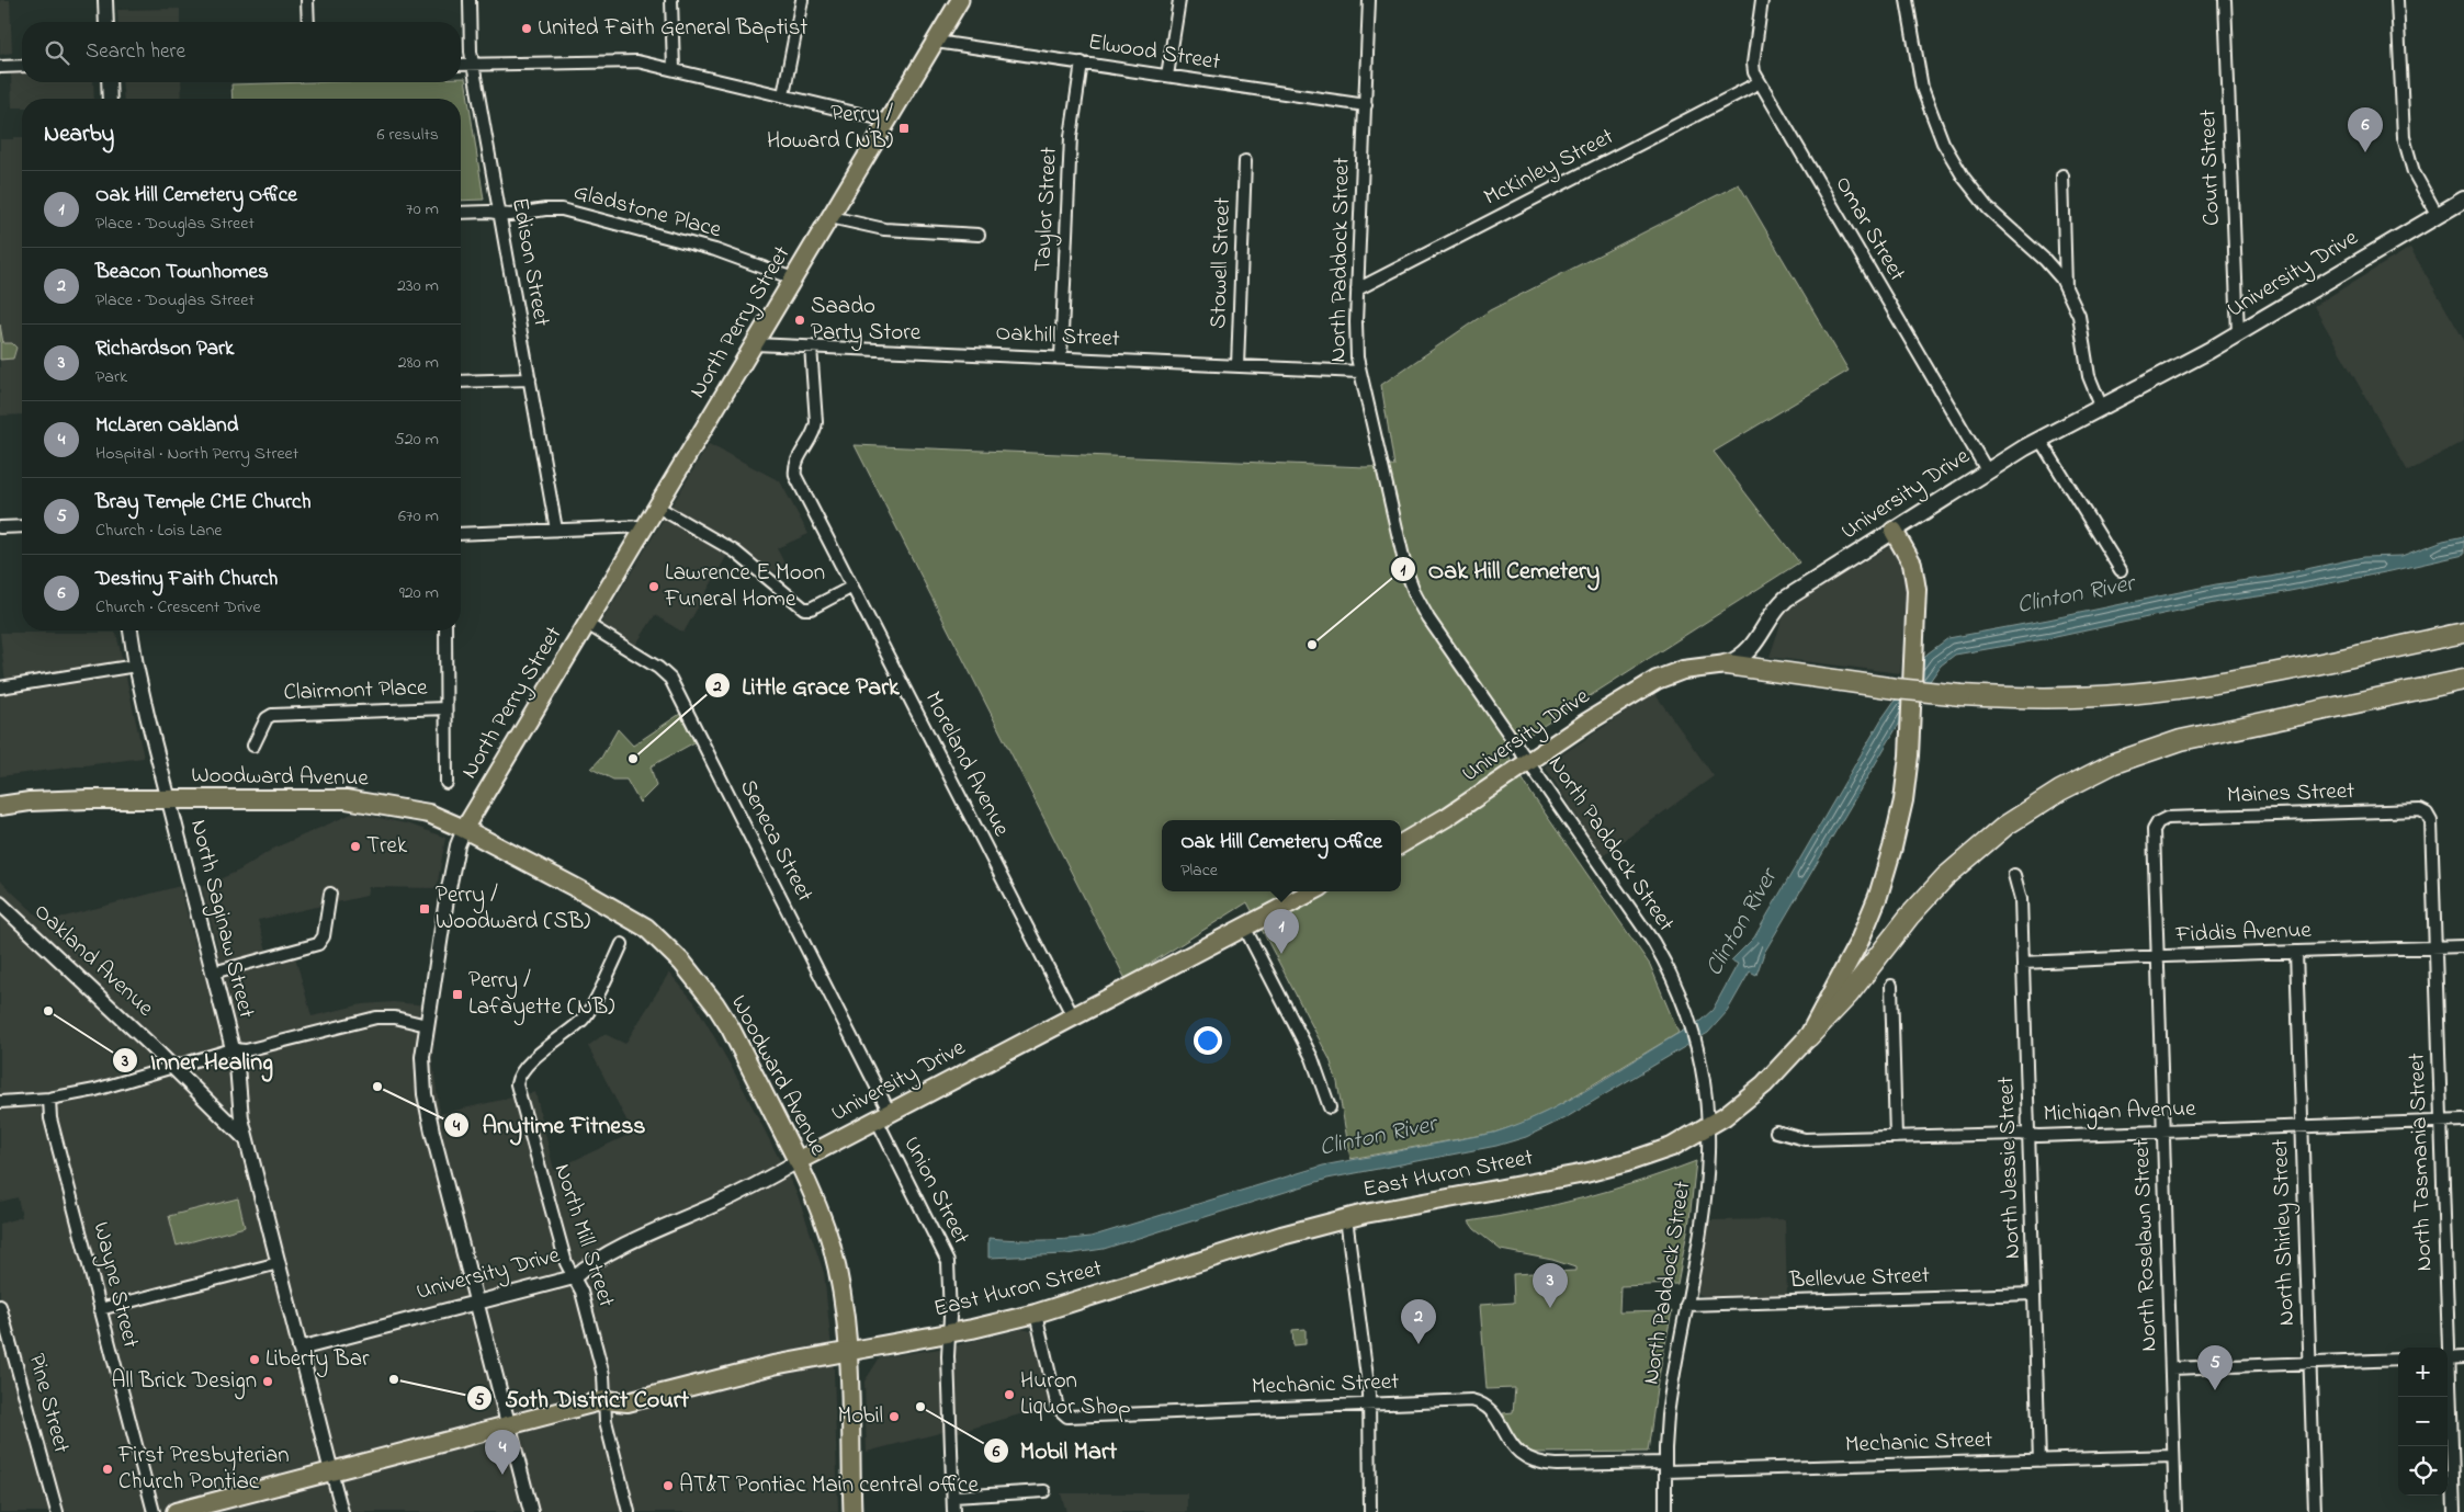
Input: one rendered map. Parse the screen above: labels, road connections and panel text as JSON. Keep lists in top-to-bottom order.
{
  "streets": {
    "highway": ["University Drive", "Woodward Avenue", "East Huron Street"],
    "main road": ["North Perry Street"],
    "street": [
      "Elwood Street",
      "McKinley Street",
      "Court Street",
      "Taylor Street",
      "Gladstone Place",
      "Omar Street",
      "North Paddock Street",
      "Edison Street",
      "Stowell Street",
      "Oakhill Street",
      "Clairmont Place",
      "Moreland Avenue",
      "Maines Street",
      "Seneca Street",
      "North Saginaw Street",
      "Fiddis Avenue",
      "Oakland Avenue",
      "Michigan Avenue",
      "North Tasmania Street",
      "North Jessie Street",
      "Union Street",
      "North Shirley Street",
      "North Mill Street",
      "North Roselawn Street",
      "Bellevue Street",
      "Wayne Street",
      "Mechanic Street",
      "Pine Street"
    ]
  },
  "crossings": [
    ["Elwood Street", "Taylor Street"],
    ["Elwood Street", "North Paddock Street"],
    ["Elwood Street", "North Perry Street"],
    ["McKinley Street", "Omar Street"],
    ["McKinley Street", "North Paddock Street"],
    ["Court Street", "University Drive"],
    ["Taylor Street", "Oakhill Street"],
    ["Gladstone Place", "Edison Street"],
    ["Gladstone Place", "North Perry Street"],
    ["Omar Street", "University Drive"],
    ["North Paddock Street", "University Drive"],
    ["North Paddock Street", "Oakhill Street"],
    ["North Paddock Street", "East Huron Street"],
    ["North Paddock Street", "Bellevue Street"],
    ["North Paddock Street", "Mechanic Street"],
    ["Stowell Street", "Oakhill Street"],
    ["University Drive", "North Perry Street"],
    ["University Drive", "Moreland Avenue"],
    ["University Drive", "Woodward Avenue"],
    ["University Drive", "Seneca Street"],
    ["University Drive", "North Saginaw Street"],
    ["University Drive", "East Huron Street"],
    ["University Drive", "Union Street"],
    ["University Drive", "North Mill Street"],
    ["North Perry Street", "Oakhill Street"],
    ["North Perry Street", "Woodward Avenue"],
    ["North Perry Street", "Seneca Street"],
    ["North Perry Street", "East Huron Street"],
    ["Oakhill Street", "Moreland Avenue"],
    ["Woodward Avenue", "North Saginaw Street"],
    ["Woodward Avenue", "East Huron Street"],
    ["Maines Street", "North Tasmania Street"],
    ["Maines Street", "North Roselawn Street"],
    ["Seneca Street", "Union Street"],
    ["North Saginaw Street", "Oakland Avenue"],
    ["North Saginaw Street", "East Huron Street"],
    ["Fiddis Avenue", "North Tasmania Street"],
    ["Fiddis Avenue", "North Jessie Street"],
    ["Fiddis Avenue", "North Shirley Street"],
    ["Fiddis Avenue", "North Roselawn Street"],
    ["Michigan Avenue", "North Tasmania Street"],
    ["Michigan Avenue", "North Jessie Street"],
    ["Michigan Avenue", "North Shirley Street"],
    ["Michigan Avenue", "North Roselawn Street"],
    ["North Jessie Street", "Bellevue Street"],
    ["North Jessie Street", "Mechanic Street"],
    ["East Huron Street", "Union Street"],
    ["East Huron Street", "North Mill Street"],
    ["East Huron Street", "Mechanic Street"],
    ["North Roselawn Street", "Mechanic Street"]
  ],
  "water": ["Clinton River"],
  "places": {
    "other": [
      "United Faith General Baptist",
      "Saado Party Store",
      "Lawrence E Moon Funeral Home",
      "Oak Hill Cemetery",
      "Little Grace Park",
      "Trek",
      "Inner Healing",
      "Anytime Fitness",
      "Liberty Bar",
      "50th District Court",
      "All Brick Design",
      "Huron Liquor Shop",
      "Mobil Mart",
      "Mobil",
      "First Presbyterian Church Pontiac",
      "AT&T Pontiac Main central office"
    ],
    "transit": ["Perry / Howard (NB)", "Perry / Woodward (SB)", "Perry / Lafayette (NB)"]
  },
  "page": {
    "search": "Search here",
    "heading": ["Nearby", "6 results"],
    "pins": [
      "6",
      "1",
      "3",
      "2",
      "5",
      "4"
    ],
    "list": [
      {
        "mark": "1",
        "name": "Oak Hill Cemetery Office",
        "note": "Place · Douglas Street",
        "value": "70 m"
      },
      {
        "mark": "2",
        "name": "Beacon Townhomes",
        "note": "Place · Douglas Street",
        "value": "230 m"
      },
      {
        "mark": "3",
        "name": "Richardson Park",
        "note": "Park",
        "value": "280 m"
      },
      {
        "mark": "4",
        "name": "McLaren Oakland",
        "note": "Hospital · North Perry Street",
        "value": "520 m"
      },
      {
        "mark": "5",
        "name": "Bray Temple CME Church",
        "note": "Church · Lois Lane",
        "value": "670 m"
      },
      {
        "mark": "6",
        "name": "Destiny Faith Church",
        "note": "Church · Crescent Drive",
        "value": "920 m"
      }
    ],
    "popup": ["Oak Hill Cemetery Office", "Place"],
    "map_buttons": ["+", "−"]
  }
}
